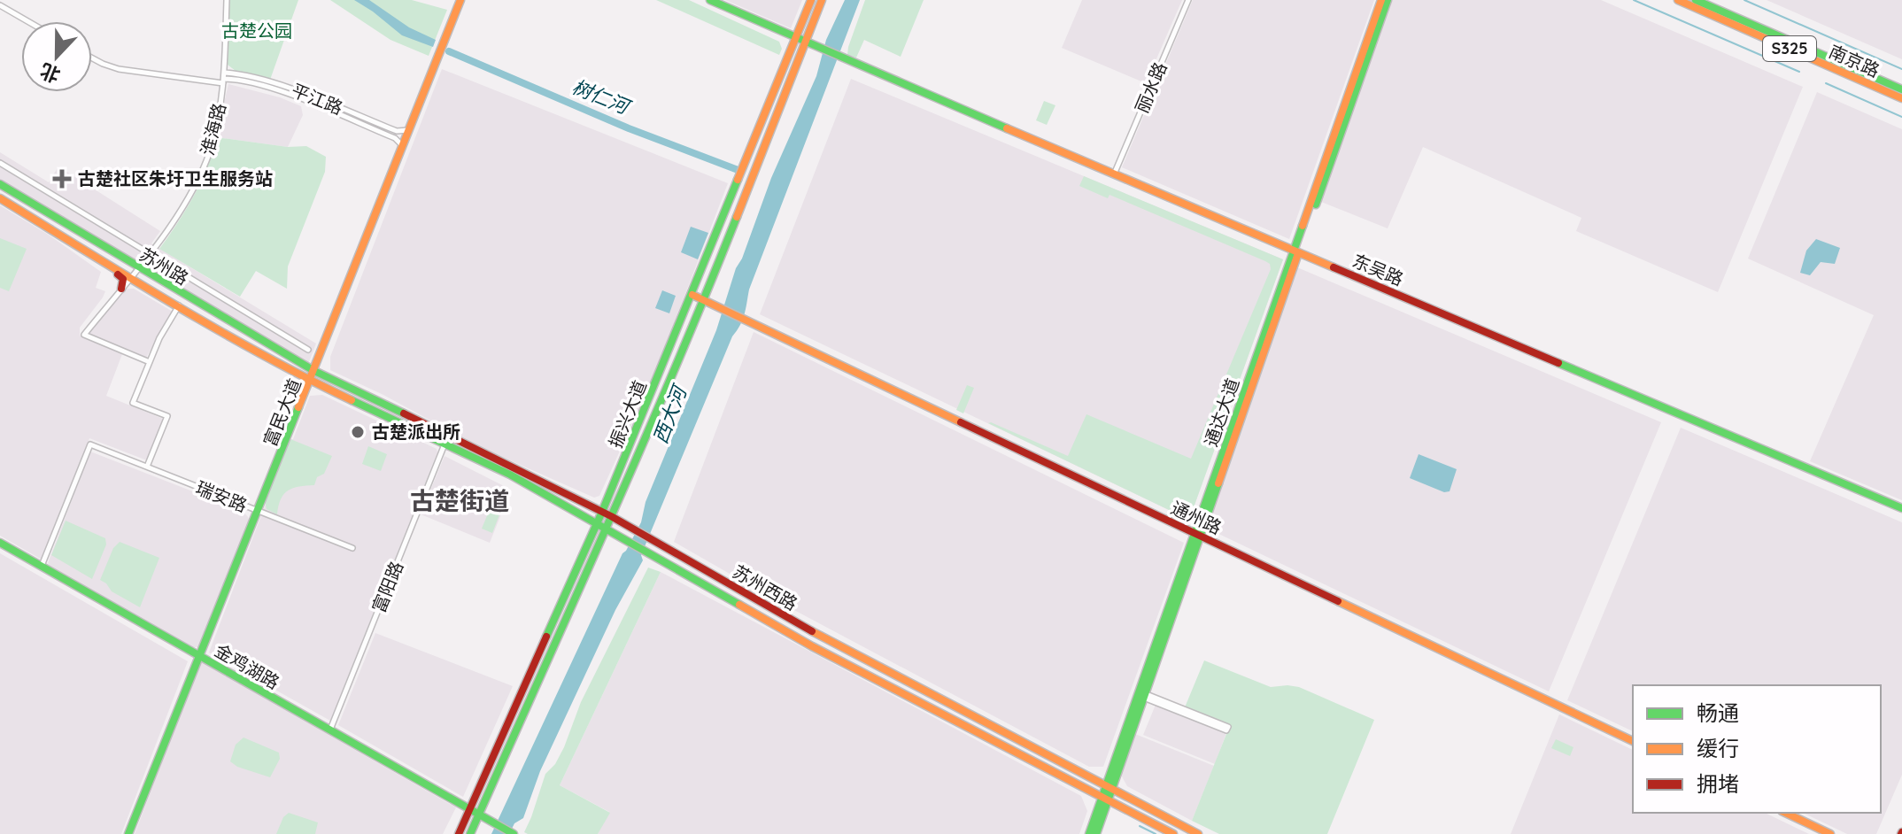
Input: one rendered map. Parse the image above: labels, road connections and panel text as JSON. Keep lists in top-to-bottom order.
{
  "streets": {
    "main road": [
      "S325",
      "南京路",
      "苏州路",
      "东吴路",
      "富民大道",
      "通达大道",
      "振兴大道",
      "通州路",
      "苏州西路",
      "金鸡湖路"
    ],
    "street": [
      "丽水路",
      "平江路",
      "淮海路",
      "瑞安路",
      "富阳路"
    ]
  },
  "crossings": [
    ["丽水路", "东吴路"],
    ["平江路", "淮海路"],
    ["平江路", "富民大道"],
    ["淮海路", "苏州路"],
    ["苏州路", "富民大道"],
    ["苏州路", "苏州西路"],
    ["东吴路", "通达大道"],
    ["东吴路", "振兴大道"],
    ["富民大道", "瑞安路"],
    ["富民大道", "苏州西路"],
    ["富民大道", "金鸡湖路"],
    ["通达大道", "通州路"],
    ["通达大道", "苏州西路"],
    ["振兴大道", "通州路"],
    ["振兴大道", "苏州西路"],
    ["振兴大道", "金鸡湖路"],
    ["瑞安路", "金鸡湖路"],
    ["富阳路", "苏州西路"],
    ["富阳路", "金鸡湖路"]
  ],
  "districts": ["古楚街道"],
  "water": ["树仁河", "西大河"],
  "parks": ["古楚公园"],
  "places": {
    "health": ["古楚社区朱圩卫生服务站"],
    "other": ["古楚派出所"]
  },
  "legend": ["畅通", "缓行", "拥堵"],
  "north": "bottom"
}
